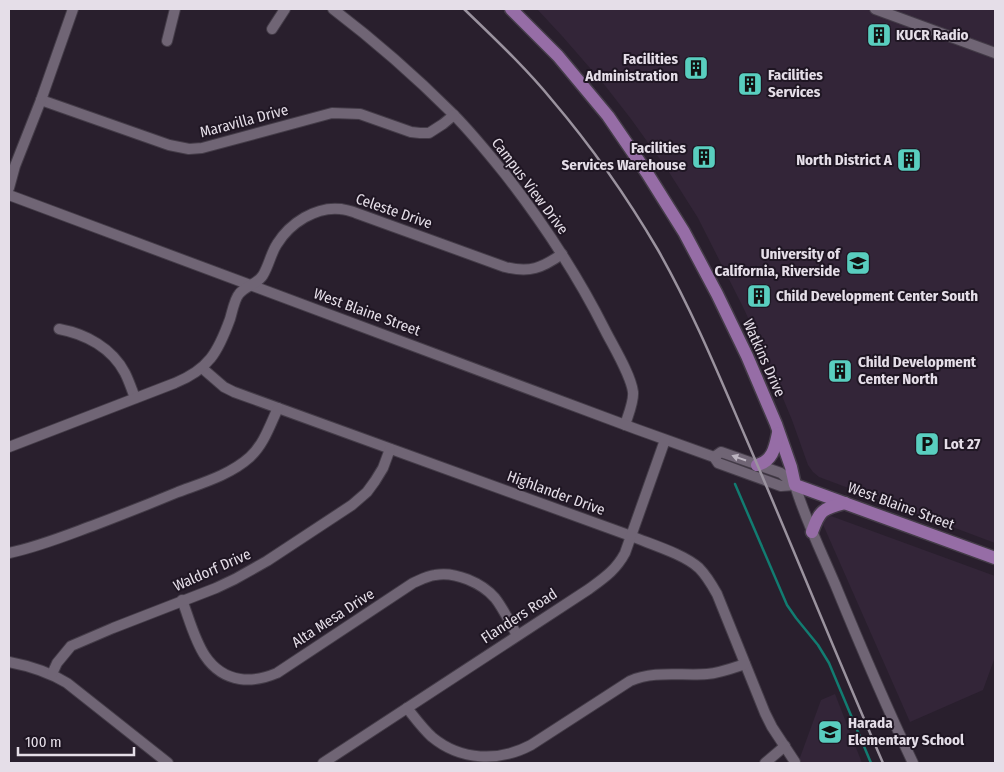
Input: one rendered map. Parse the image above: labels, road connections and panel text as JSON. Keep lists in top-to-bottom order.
{
  "streets": {
    "main road": ["West Blaine Street", "Watkins Drive"],
    "street": [
      "Maravilla Drive",
      "Campus View Drive",
      "Celeste Drive",
      "Highlander Drive",
      "Waldorf Drive",
      "Flanders Road",
      "Alta Mesa Drive"
    ]
  },
  "crossings": [
    ["Maravilla Drive", "Campus View Drive"],
    ["Campus View Drive", "Celeste Drive"],
    ["Campus View Drive", "West Blaine Street"],
    ["Celeste Drive", "West Blaine Street"],
    ["Celeste Drive", "Highlander Drive"],
    ["West Blaine Street", "Watkins Drive"],
    ["West Blaine Street", "Flanders Road"],
    ["Highlander Drive", "Waldorf Drive"],
    ["Highlander Drive", "Flanders Road"],
    ["Waldorf Drive", "Alta Mesa Drive"],
    ["Flanders Road", "Alta Mesa Drive"]
  ],
  "places": {
    "building": [
      "KUCR Radio",
      "Facilities Administration",
      "Facilities Services",
      "Facilities Services Warehouse",
      "North District A",
      "Child Development Center South",
      "Child Development Center North"
    ],
    "school or university": ["University of California, Riverside", "Harada Elementary School"],
    "parking": ["Lot 27"]
  },
  "scale_bar": "100 m"
}
